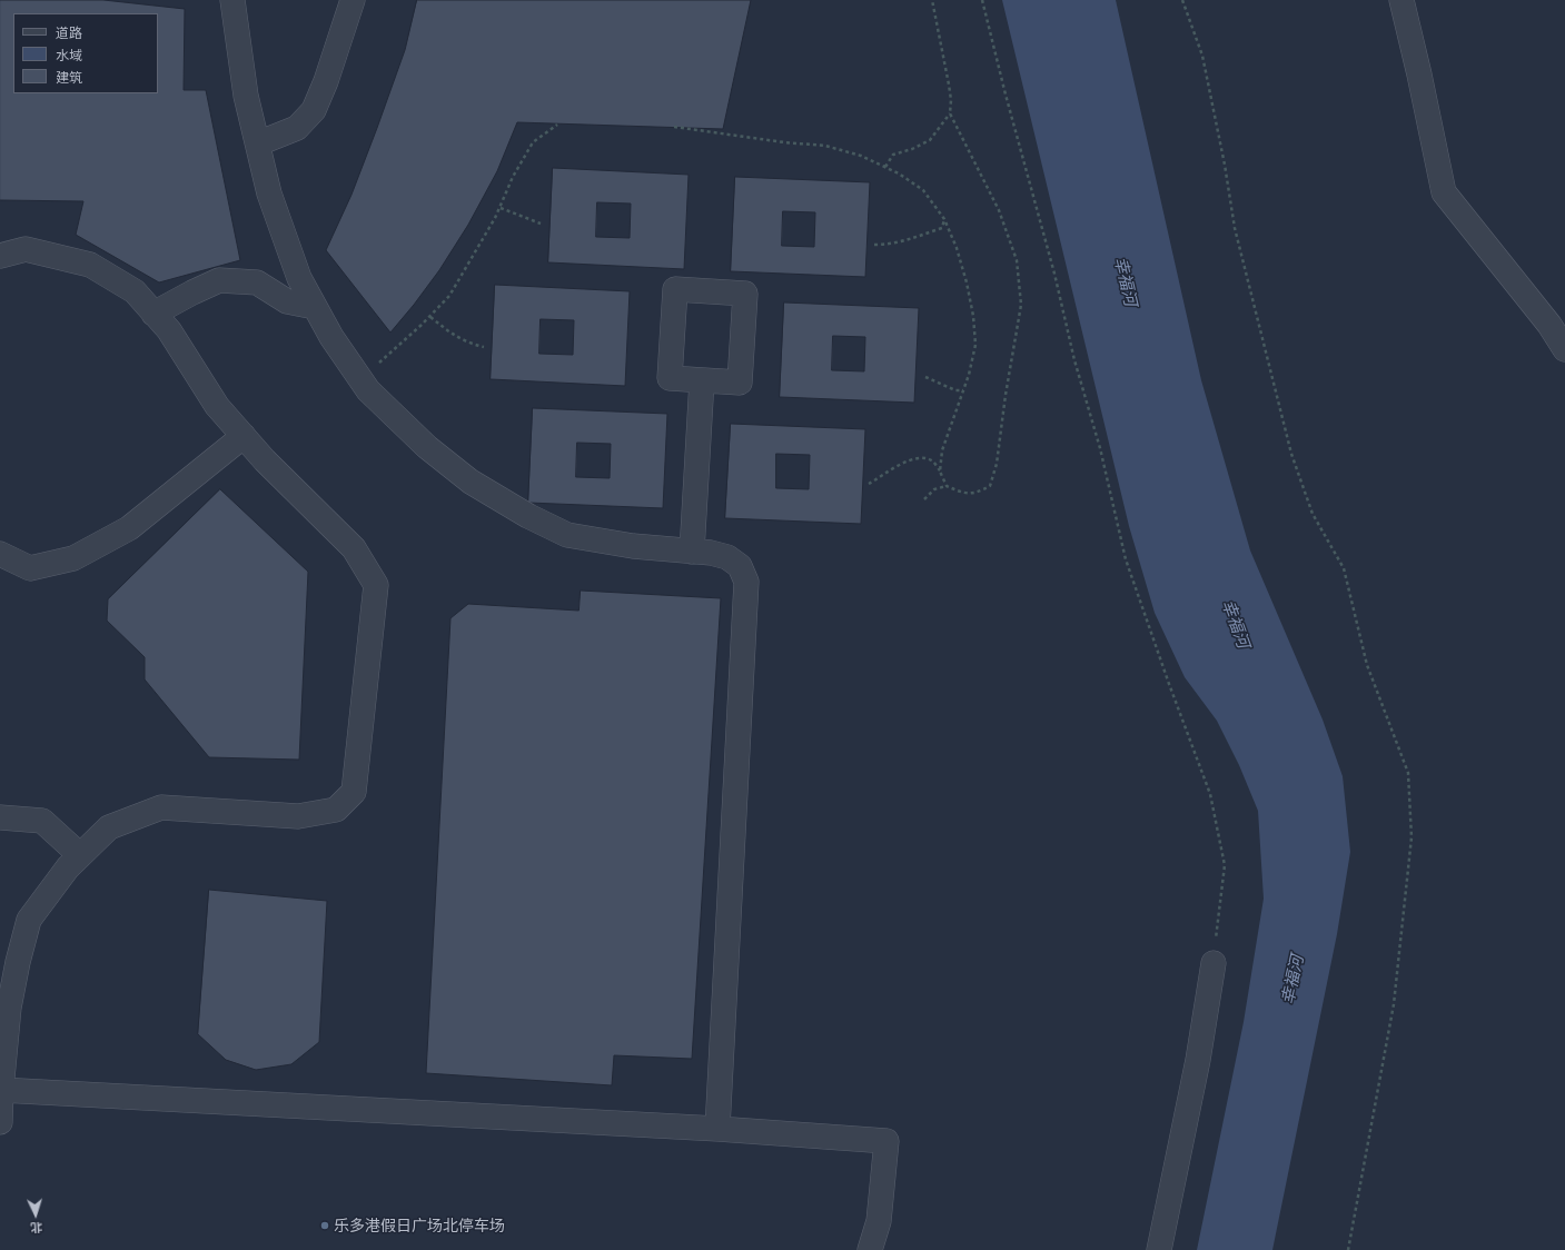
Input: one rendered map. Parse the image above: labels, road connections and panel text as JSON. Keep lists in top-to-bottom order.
{
  "water": ["幸福河"],
  "places": ["乐多港假日广场北停车场"],
  "legend": ["道路", "水域", "建筑"],
  "north": "bottom"
}
